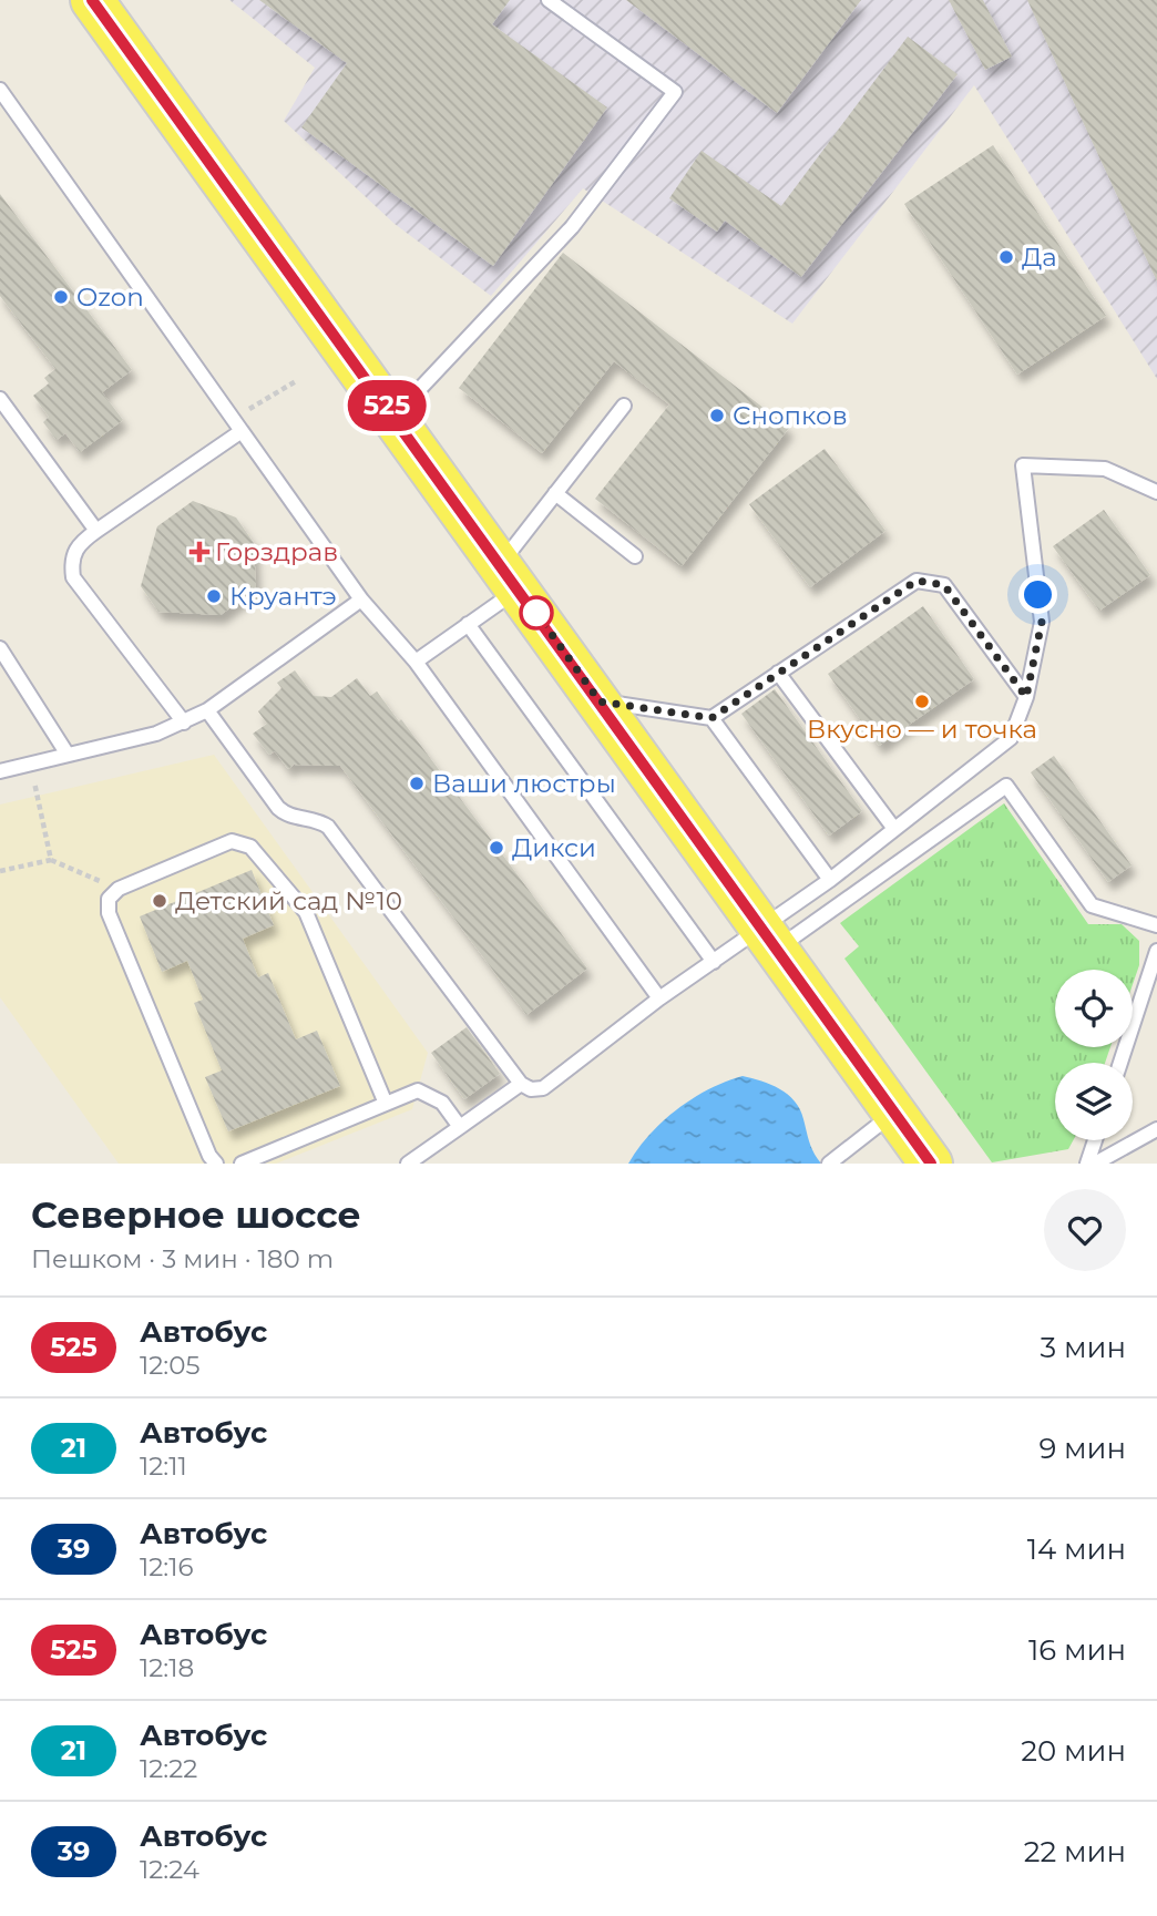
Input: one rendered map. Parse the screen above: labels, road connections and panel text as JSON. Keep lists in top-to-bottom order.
{
  "places": {
    "other": [
      "Да",
      "Ozon",
      "Снопков",
      "Круантэ",
      "Вкусно — и точка",
      "Ваши люстры",
      "Дикси",
      "Детский сад №10"
    ],
    "health": ["Горздрав"]
  },
  "lines": ["bus line 525"],
  "page": {
    "on_map": "525",
    "heading": ["Северное шоссе", "Пешком · 3 мин · 180 m"],
    "list": [
      {
        "mark": "525",
        "name": "Автобус",
        "note": "12:05",
        "value": "3 мин"
      },
      {
        "mark": "21",
        "name": "Автобус",
        "note": "12:11",
        "value": "9 мин"
      },
      {
        "mark": "39",
        "name": "Автобус",
        "note": "12:16",
        "value": "14 мин"
      },
      {
        "mark": "525",
        "name": "Автобус",
        "note": "12:18",
        "value": "16 мин"
      },
      {
        "mark": "21",
        "name": "Автобус",
        "note": "12:22",
        "value": "20 мин"
      },
      {
        "mark": "39",
        "name": "Автобус",
        "note": "12:24",
        "value": "22 мин"
      }
    ]
  }
}
